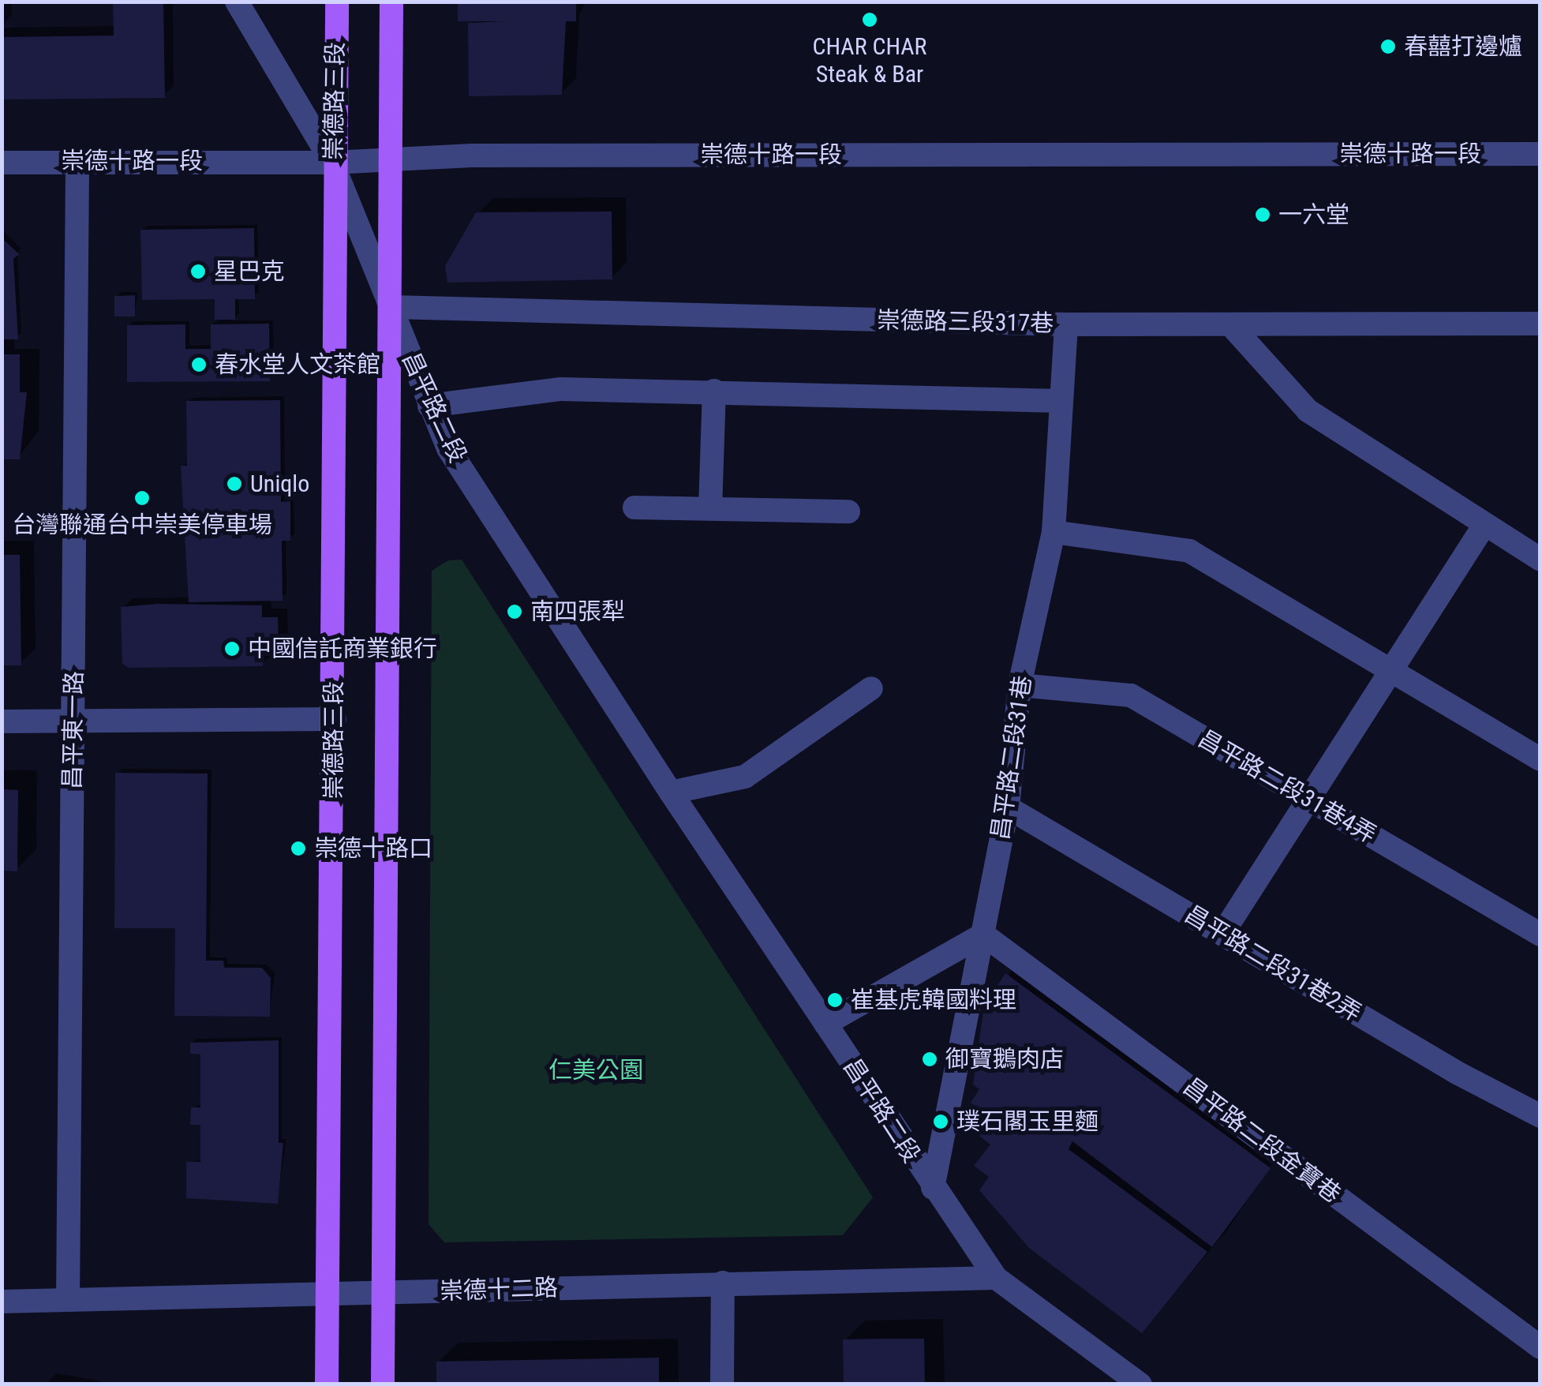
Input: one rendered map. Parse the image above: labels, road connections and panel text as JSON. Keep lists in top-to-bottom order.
{
  "streets": {
    "main road": ["崇德路三段"],
    "street": [
      "崇德十路一段",
      "崇德路三段317巷",
      "昌平路二段",
      "昌平東一路",
      "昌平路二段31巷",
      "昌平路二段31巷4弄",
      "昌平路二段31巷2弄",
      "昌平路二段金寶巷",
      "崇德十二路"
    ]
  },
  "crossings": [
    ["崇德路三段", "崇德十路一段"],
    ["崇德路三段", "昌平路二段"],
    ["崇德路三段", "崇德十二路"],
    ["崇德十路一段", "昌平路二段"],
    ["崇德十路一段", "昌平東一路"],
    ["崇德路三段317巷", "昌平路二段"],
    ["崇德路三段317巷", "昌平路二段31巷"],
    ["昌平路二段", "昌平路二段31巷"],
    ["昌平路二段", "崇德十二路"],
    ["昌平東一路", "崇德十二路"],
    ["昌平路二段31巷", "昌平路二段31巷4弄"],
    ["昌平路二段31巷", "昌平路二段31巷2弄"],
    ["昌平路二段31巷", "昌平路二段金寶巷"]
  ],
  "parks": ["仁美公園"],
  "places": [
    "CHAR CHAR Steak & Bar",
    "春囍打邊爐",
    "一六堂",
    "星巴克",
    "春水堂人文茶館",
    "Uniqlo",
    "台灣聯通台中崇美停車場",
    "南四張犁",
    "中國信託商業銀行",
    "崇德十路口",
    "崔基虎韓國料理",
    "御寶鵝肉店",
    "璞石閣玉里麵"
  ]
}
